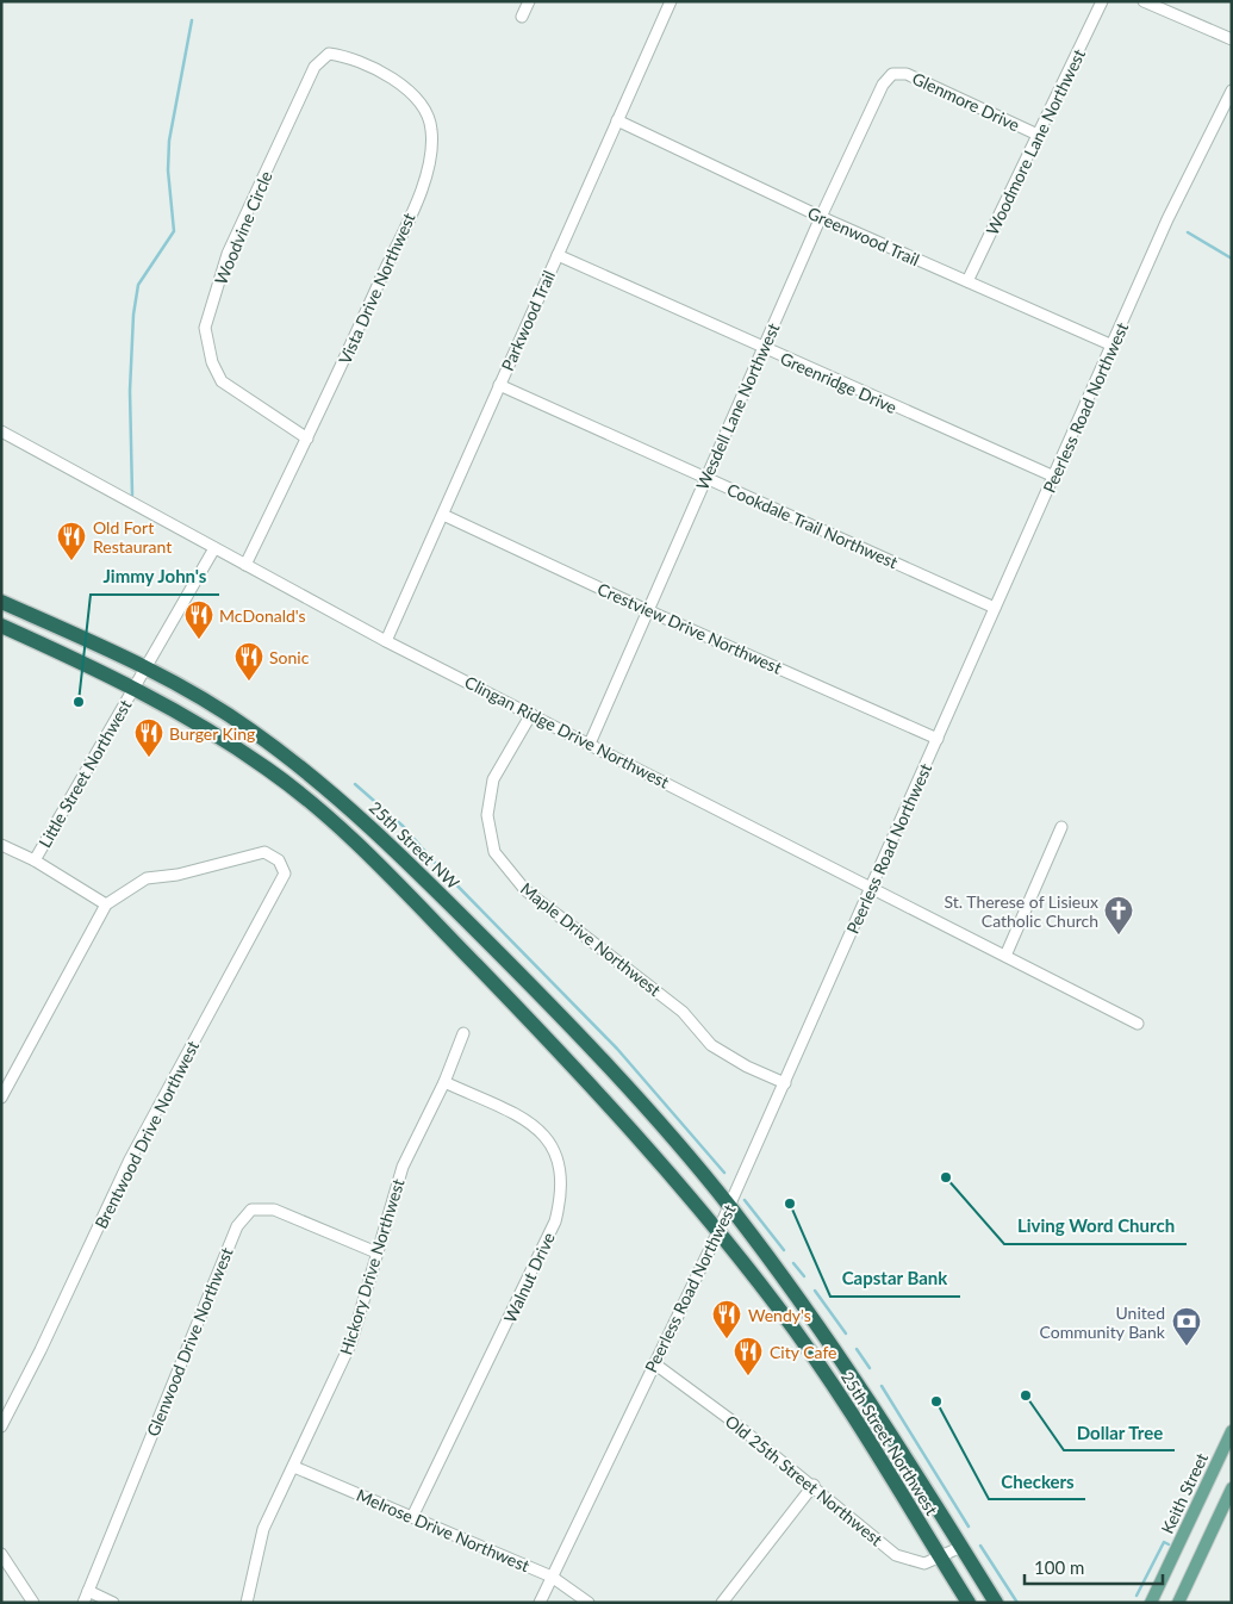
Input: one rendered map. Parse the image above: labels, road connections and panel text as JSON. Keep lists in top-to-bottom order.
{
  "streets": {
    "highway": ["25th Street NW", "25th Street Northwest"],
    "main road": ["Keith Street"],
    "street": [
      "Glenmore Drive",
      "Woodmore Lane Northwest",
      "Woodvine Circle",
      "Greenwood Trail",
      "Vista Drive Northwest",
      "Parkwood Trail",
      "Greenridge Drive",
      "Wesdell Lane Northwest",
      "Peerless Road Northwest",
      "Cookdale Trail Northwest",
      "Crestview Drive Northwest",
      "Clingan Ridge Drive Northwest",
      "Little Street Northwest",
      "Maple Drive Northwest",
      "Brentwood Drive Northwest",
      "Hickory Drive Northwest",
      "Walnut Drive",
      "Glenwood Drive Northwest",
      "Old 25th Street Northwest",
      "Melrose Drive Northwest"
    ]
  },
  "crossings": [
    ["Glenmore Drive", "Woodmore Lane Northwest"],
    ["Glenmore Drive", "Wesdell Lane Northwest"],
    ["Woodmore Lane Northwest", "Greenwood Trail"],
    ["Woodvine Circle", "Vista Drive Northwest"],
    ["Greenwood Trail", "Parkwood Trail"],
    ["Greenwood Trail", "Wesdell Lane Northwest"],
    ["Greenwood Trail", "Peerless Road Northwest"],
    ["Vista Drive Northwest", "Clingan Ridge Drive Northwest"],
    ["Parkwood Trail", "Greenridge Drive"],
    ["Parkwood Trail", "Cookdale Trail Northwest"],
    ["Parkwood Trail", "Crestview Drive Northwest"],
    ["Parkwood Trail", "Clingan Ridge Drive Northwest"],
    ["Greenridge Drive", "Wesdell Lane Northwest"],
    ["Greenridge Drive", "Peerless Road Northwest"],
    ["Wesdell Lane Northwest", "Cookdale Trail Northwest"],
    ["Wesdell Lane Northwest", "Crestview Drive Northwest"],
    ["Wesdell Lane Northwest", "Clingan Ridge Drive Northwest"],
    ["Peerless Road Northwest", "Cookdale Trail Northwest"],
    ["Peerless Road Northwest", "Crestview Drive Northwest"],
    ["Peerless Road Northwest", "Clingan Ridge Drive Northwest"],
    ["Peerless Road Northwest", "25th Street NW"],
    ["Peerless Road Northwest", "Maple Drive Northwest"],
    ["Peerless Road Northwest", "25th Street Northwest"],
    ["Peerless Road Northwest", "Old 25th Street Northwest"],
    ["Peerless Road Northwest", "Melrose Drive Northwest"],
    ["Clingan Ridge Drive Northwest", "Little Street Northwest"],
    ["Clingan Ridge Drive Northwest", "Maple Drive Northwest"],
    ["Little Street Northwest", "25th Street NW"],
    ["Little Street Northwest", "25th Street Northwest"],
    ["25th Street NW", "25th Street Northwest"],
    ["Hickory Drive Northwest", "Walnut Drive"],
    ["Hickory Drive Northwest", "Glenwood Drive Northwest"],
    ["Hickory Drive Northwest", "Melrose Drive Northwest"],
    ["Walnut Drive", "Melrose Drive Northwest"],
    ["25th Street Northwest", "Old 25th Street Northwest"]
  ],
  "places": {
    "restaurant": [
      "Old Fort Restaurant",
      "McDonald's",
      "Sonic",
      "Burger King",
      "Wendy's",
      "City Cafe"
    ],
    "other": [
      "Jimmy John's",
      "Living Word Church",
      "Capstar Bank",
      "Dollar Tree",
      "Checkers"
    ],
    "church": ["St. Therese of Lisieux Catholic Church"],
    "bank": ["United Community Bank"]
  },
  "scale_bar": "100 m"
}
